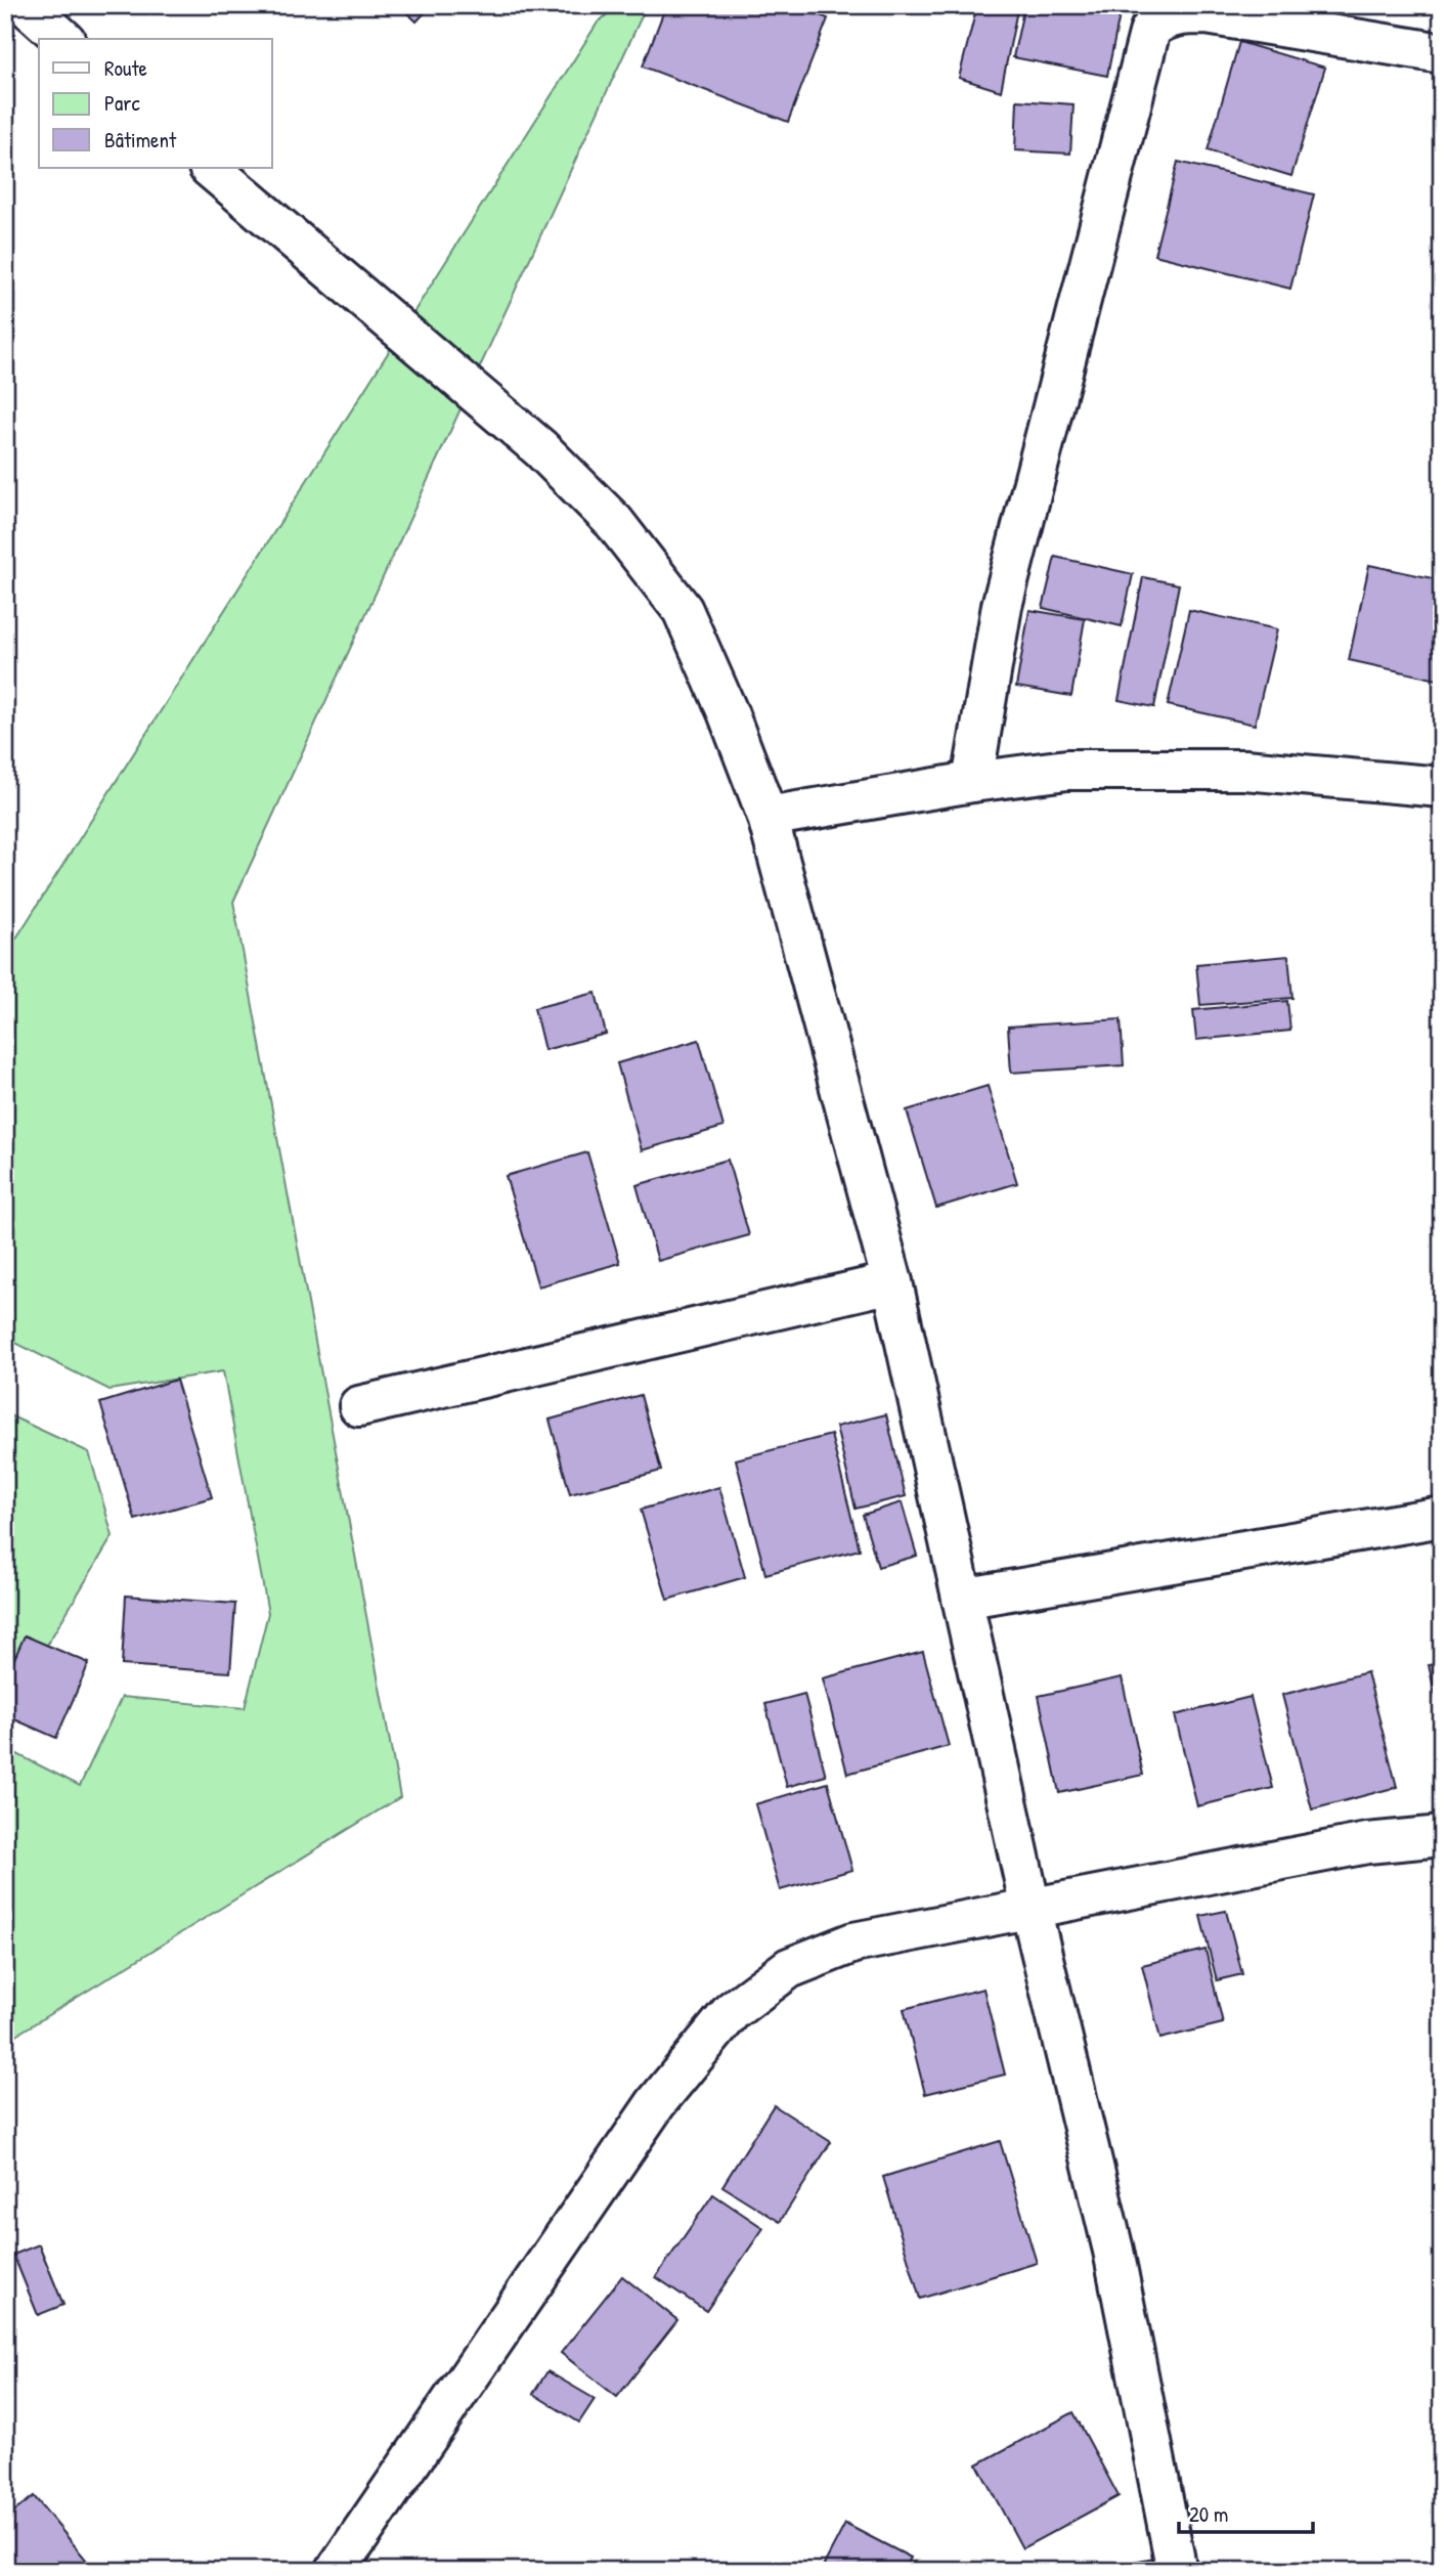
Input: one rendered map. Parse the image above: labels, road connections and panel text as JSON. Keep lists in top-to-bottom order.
{
  "legend": ["Route", "Parc", "Bâtiment"],
  "scale_bar": "20 m"
}
